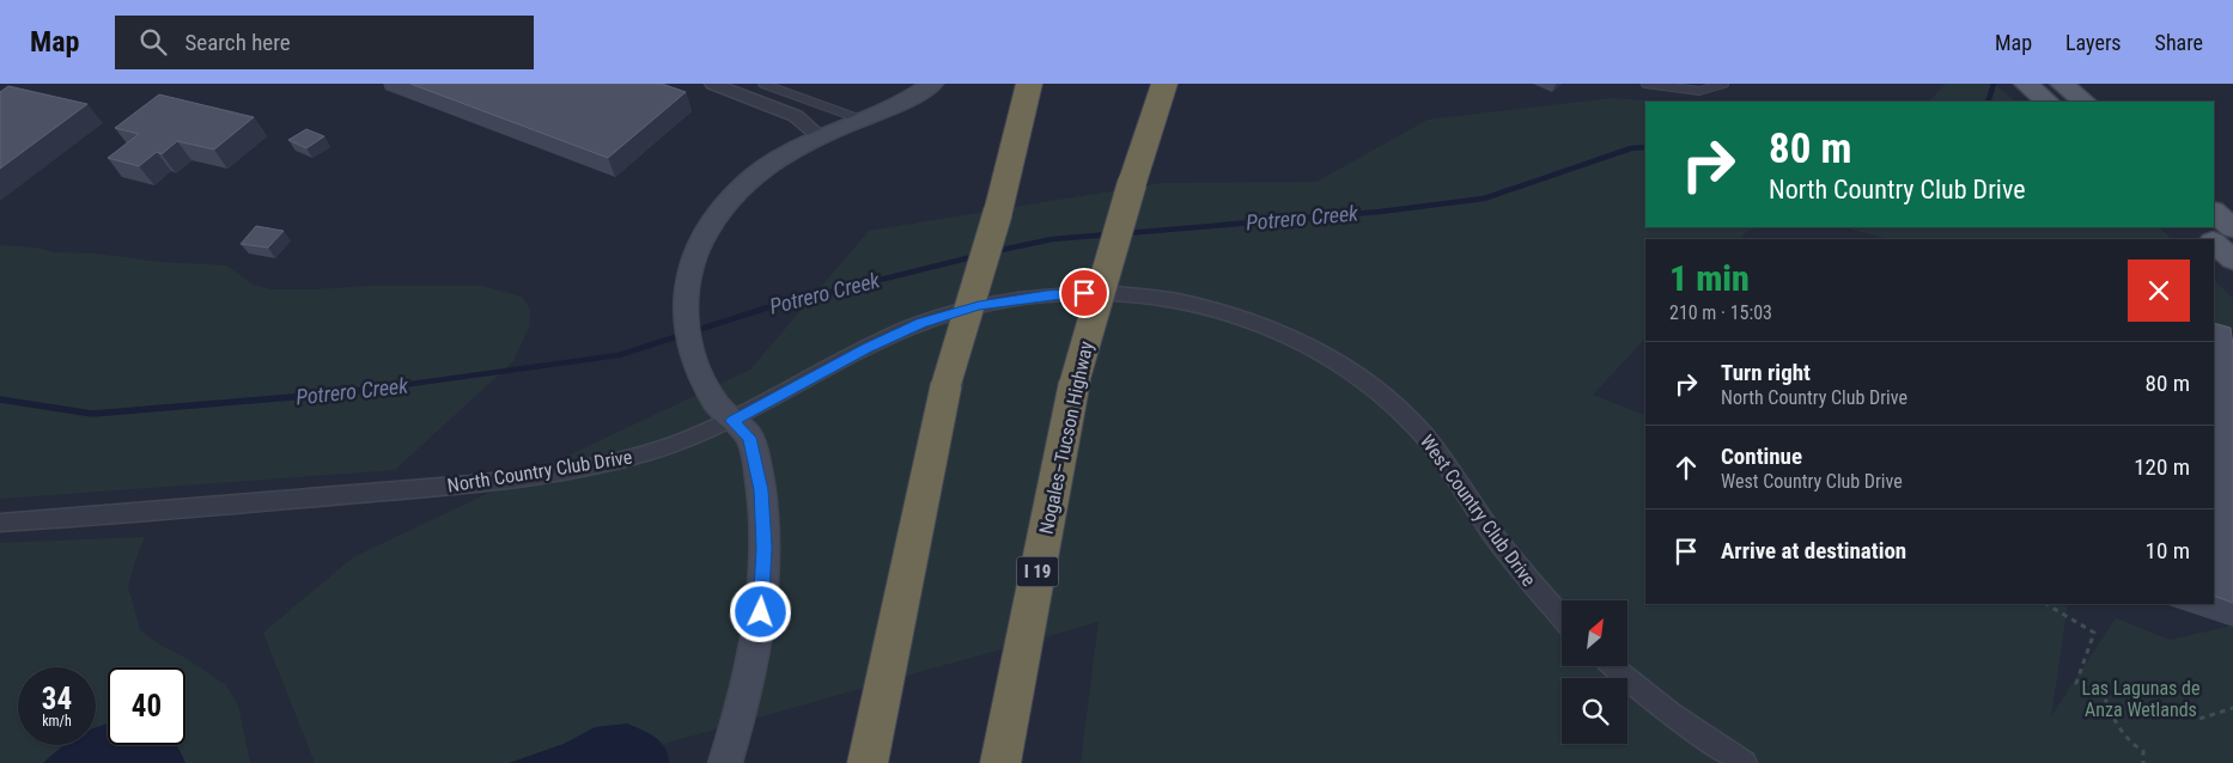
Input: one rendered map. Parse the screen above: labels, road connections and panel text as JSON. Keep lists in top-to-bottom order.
{
  "streets": {
    "highway": ["Nogales–Tucson Highway", "I 19"],
    "street": ["North Country Club Drive", "West Country Club Drive"]
  },
  "crossings": [
    ["North Country Club Drive", "West Country Club Drive"]
  ],
  "water": ["Potrero Creek"],
  "parks": ["Las Lagunas de Anza Wetlands"],
  "north": "top right",
  "page": {
    "header": "Map",
    "search": "Search here",
    "nav": ["Map", "Layers", "Share"],
    "turn": ["80 m", "North Country Club Drive"],
    "heading": ["1 min", "210 m · 15:03"],
    "list": [
      {
        "name": "Turn right",
        "note": "North Country Club Drive",
        "value": "80 m"
      },
      {
        "name": "Continue",
        "note": "West Country Club Drive",
        "value": "120 m"
      },
      {
        "name": "Arrive at destination",
        "value": "10 m"
      }
    ],
    "speed": "34 km/h",
    "limit": "40"
  }
}
